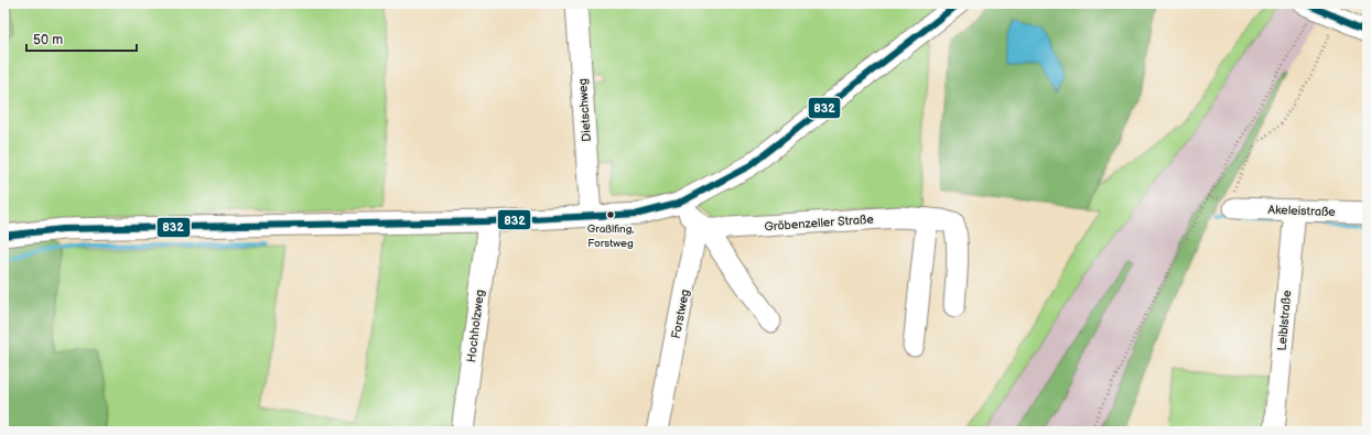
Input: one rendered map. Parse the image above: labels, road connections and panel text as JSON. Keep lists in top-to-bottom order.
{
  "streets": {
    "street": [
      "Dietschweg",
      "Akeleistraße",
      "Gröbenzeller Straße",
      "Forstweg",
      "Leiblstraße",
      "Hochholzweg"
    ]
  },
  "crossings": [
    ["Akeleistraße", "Leiblstraße"],
    ["Gröbenzeller Straße", "Forstweg"]
  ],
  "places": ["Graßlfing, Forstweg"],
  "lines": ["transit line 832"],
  "scale_bar": "50 m"
}
